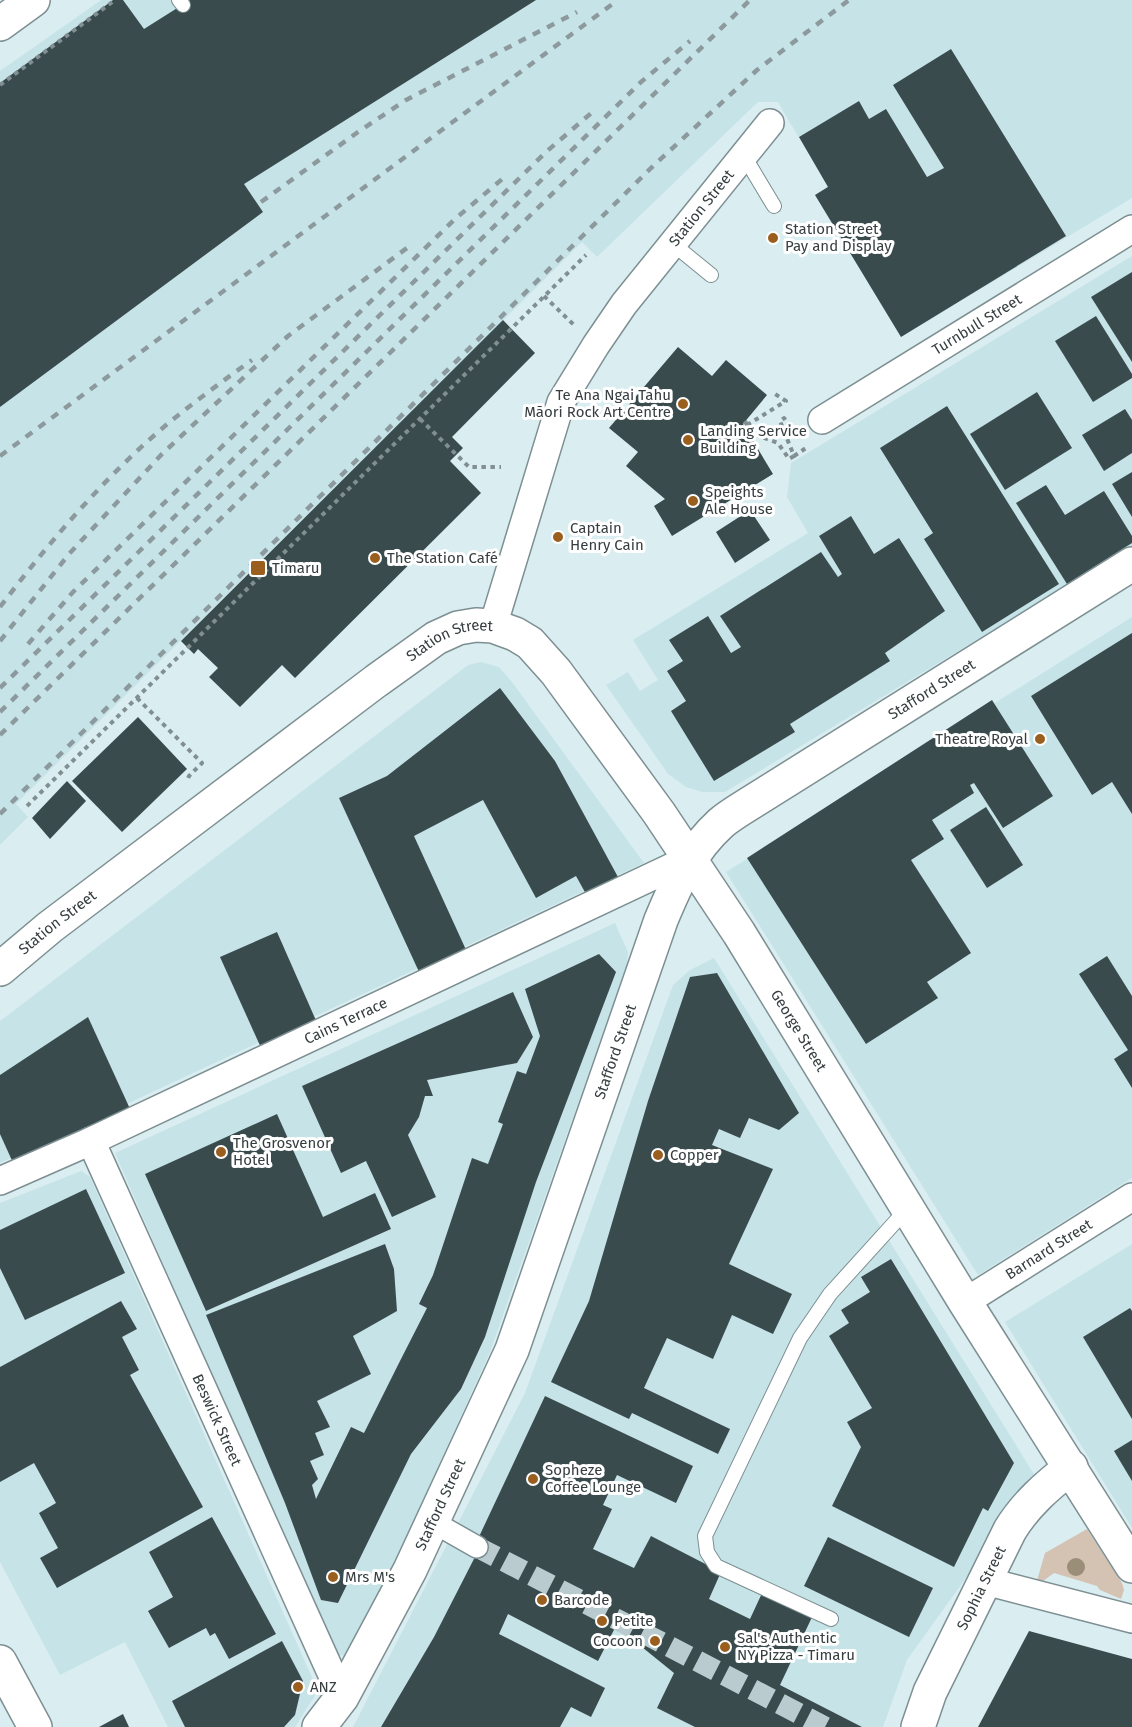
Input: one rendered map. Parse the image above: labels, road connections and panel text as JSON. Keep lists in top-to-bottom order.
{
  "streets": {
    "street": [
      "Station Street",
      "Turnbull Street",
      "Stafford Street",
      "Cains Terrace",
      "George Street",
      "Barnard Street",
      "Beswick Street",
      "Sophia Street"
    ]
  },
  "crossings": [
    ["Station Street", "George Street"],
    ["Stafford Street", "Cains Terrace"],
    ["Stafford Street", "George Street"],
    ["Stafford Street", "Beswick Street"],
    ["Cains Terrace", "George Street"],
    ["Cains Terrace", "Beswick Street"],
    ["George Street", "Barnard Street"],
    ["George Street", "Sophia Street"]
  ],
  "places": {
    "other": [
      "Station Street Pay and Display",
      "Te Ana Ngai Tahu Māori Rock Art Centre",
      "Landing Service Building",
      "Speights Ale House",
      "Captain Henry Cain",
      "The Station Café",
      "Theatre Royal",
      "The Grosvenor Hotel",
      "Copper",
      "Sopheze Coffee Lounge",
      "Mrs M's",
      "Barcode",
      "Petite",
      "Cocoon",
      "Sal's Authentic NY Pizza - Timaru",
      "ANZ"
    ],
    "transit": ["Timaru"]
  }
}
